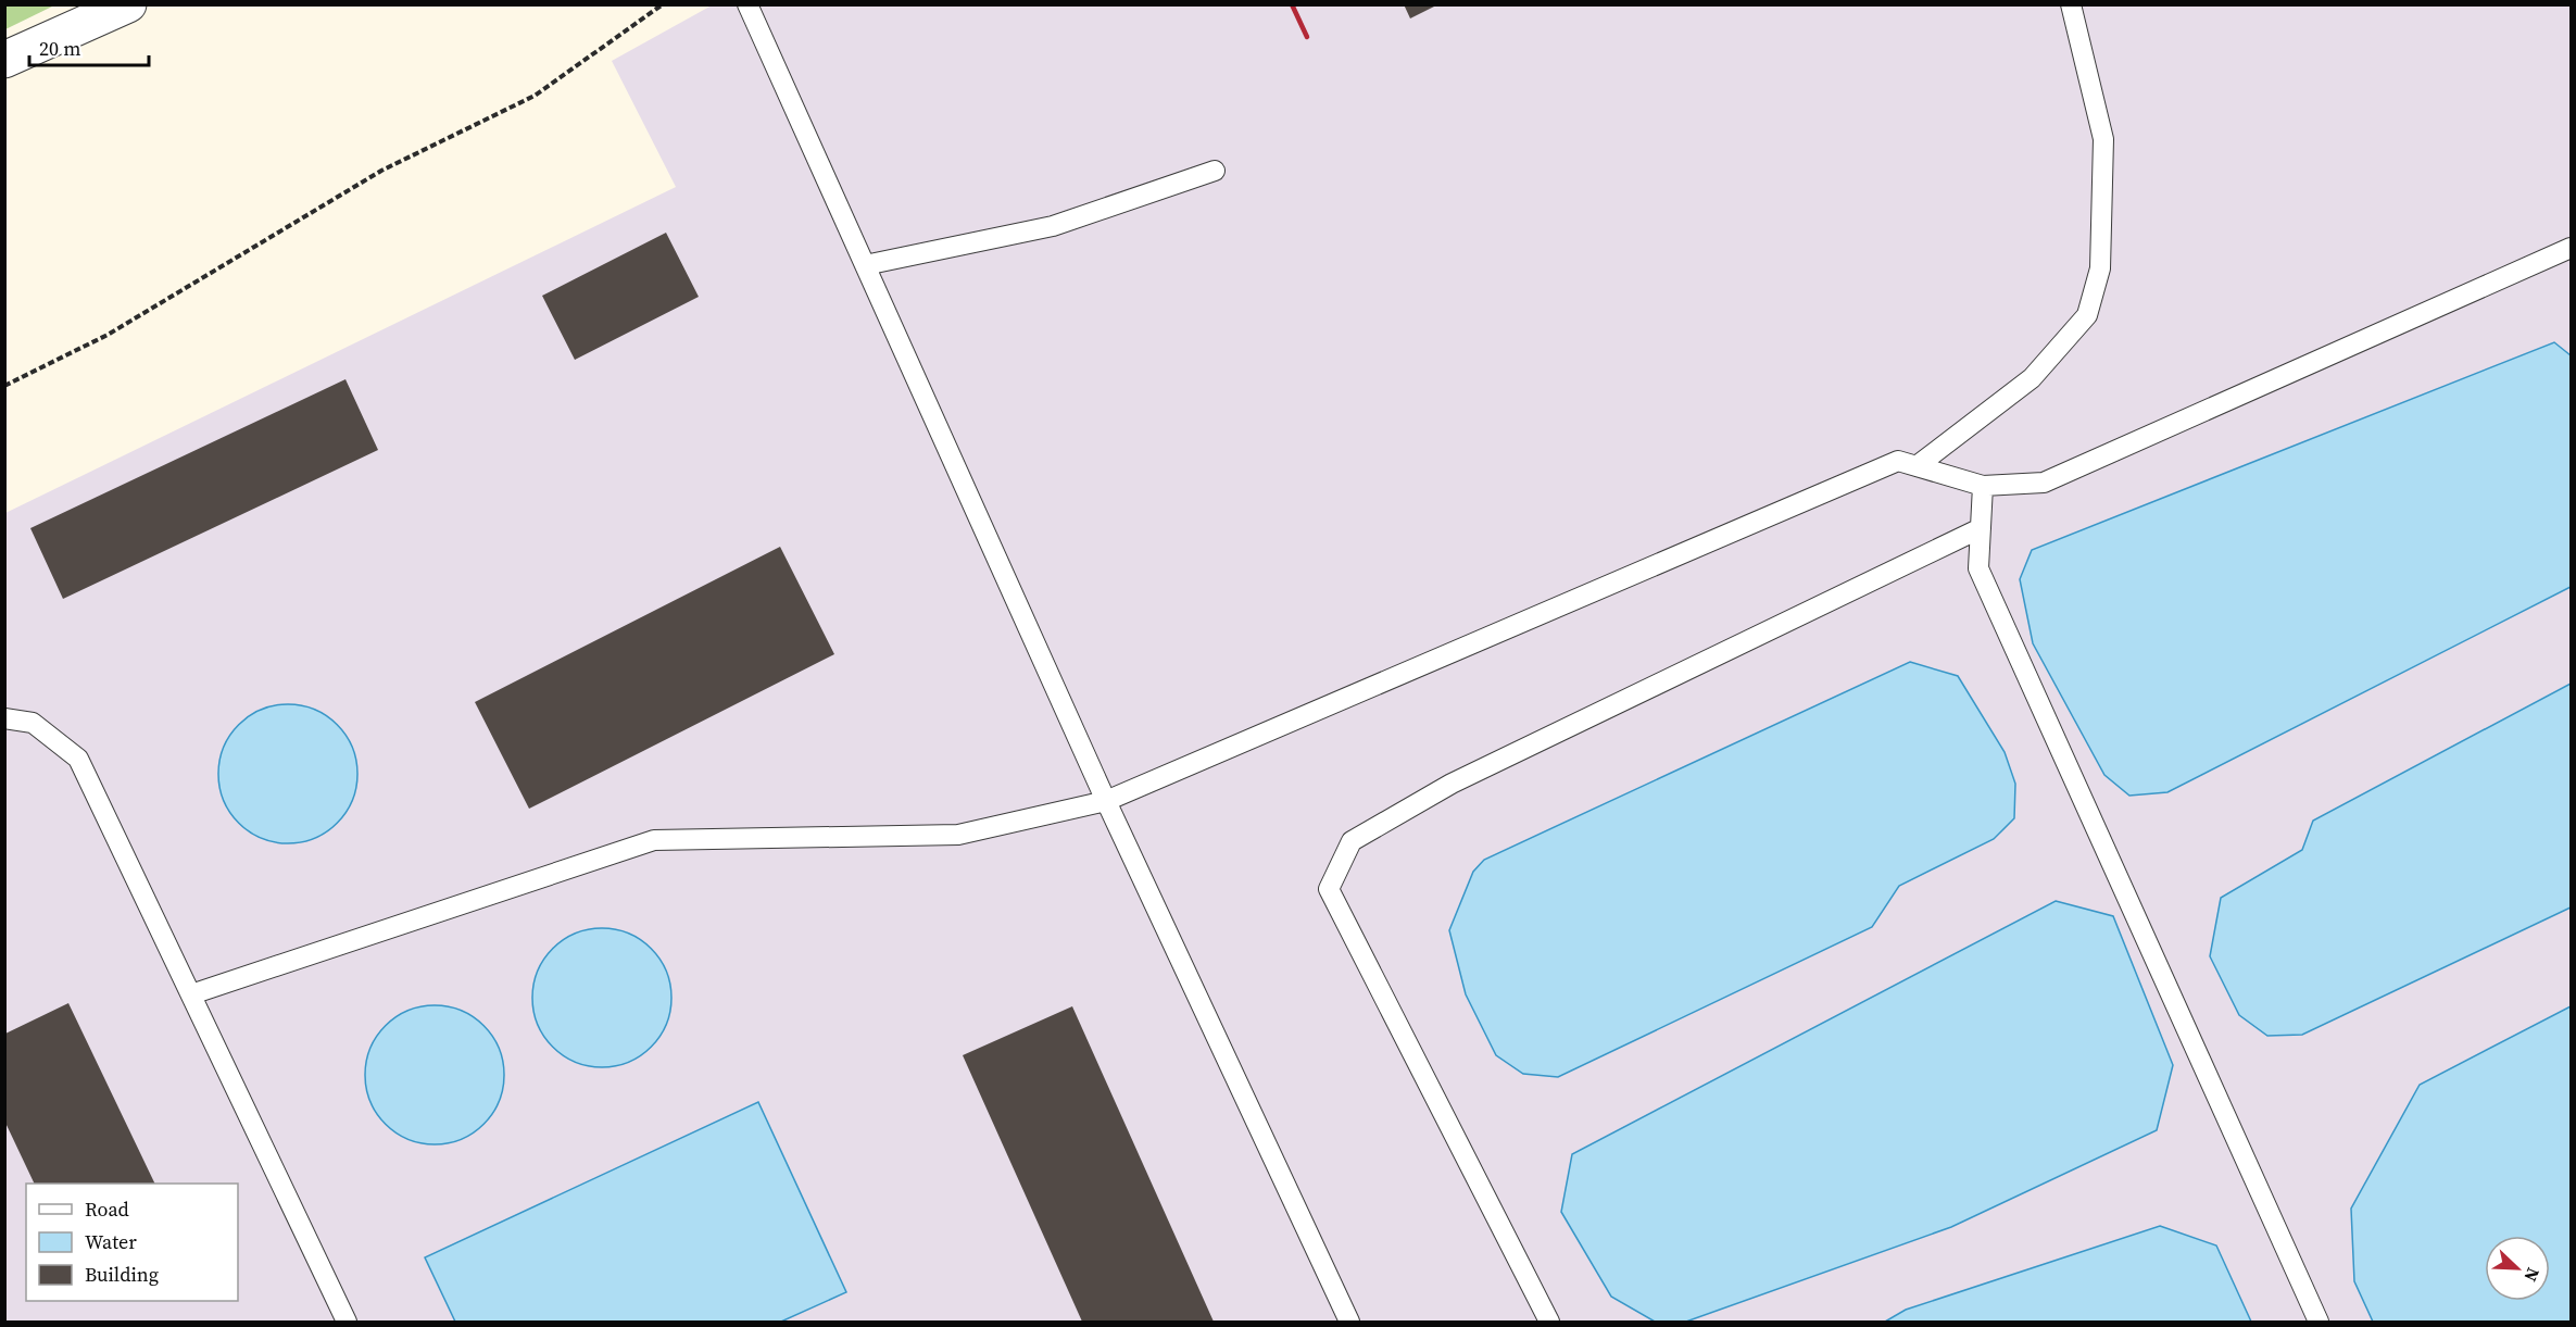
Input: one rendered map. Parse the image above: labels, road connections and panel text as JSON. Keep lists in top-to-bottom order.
{
  "legend": ["Road", "Water", "Building"],
  "scale_bar": "20 m",
  "north": "bottom right"
}
